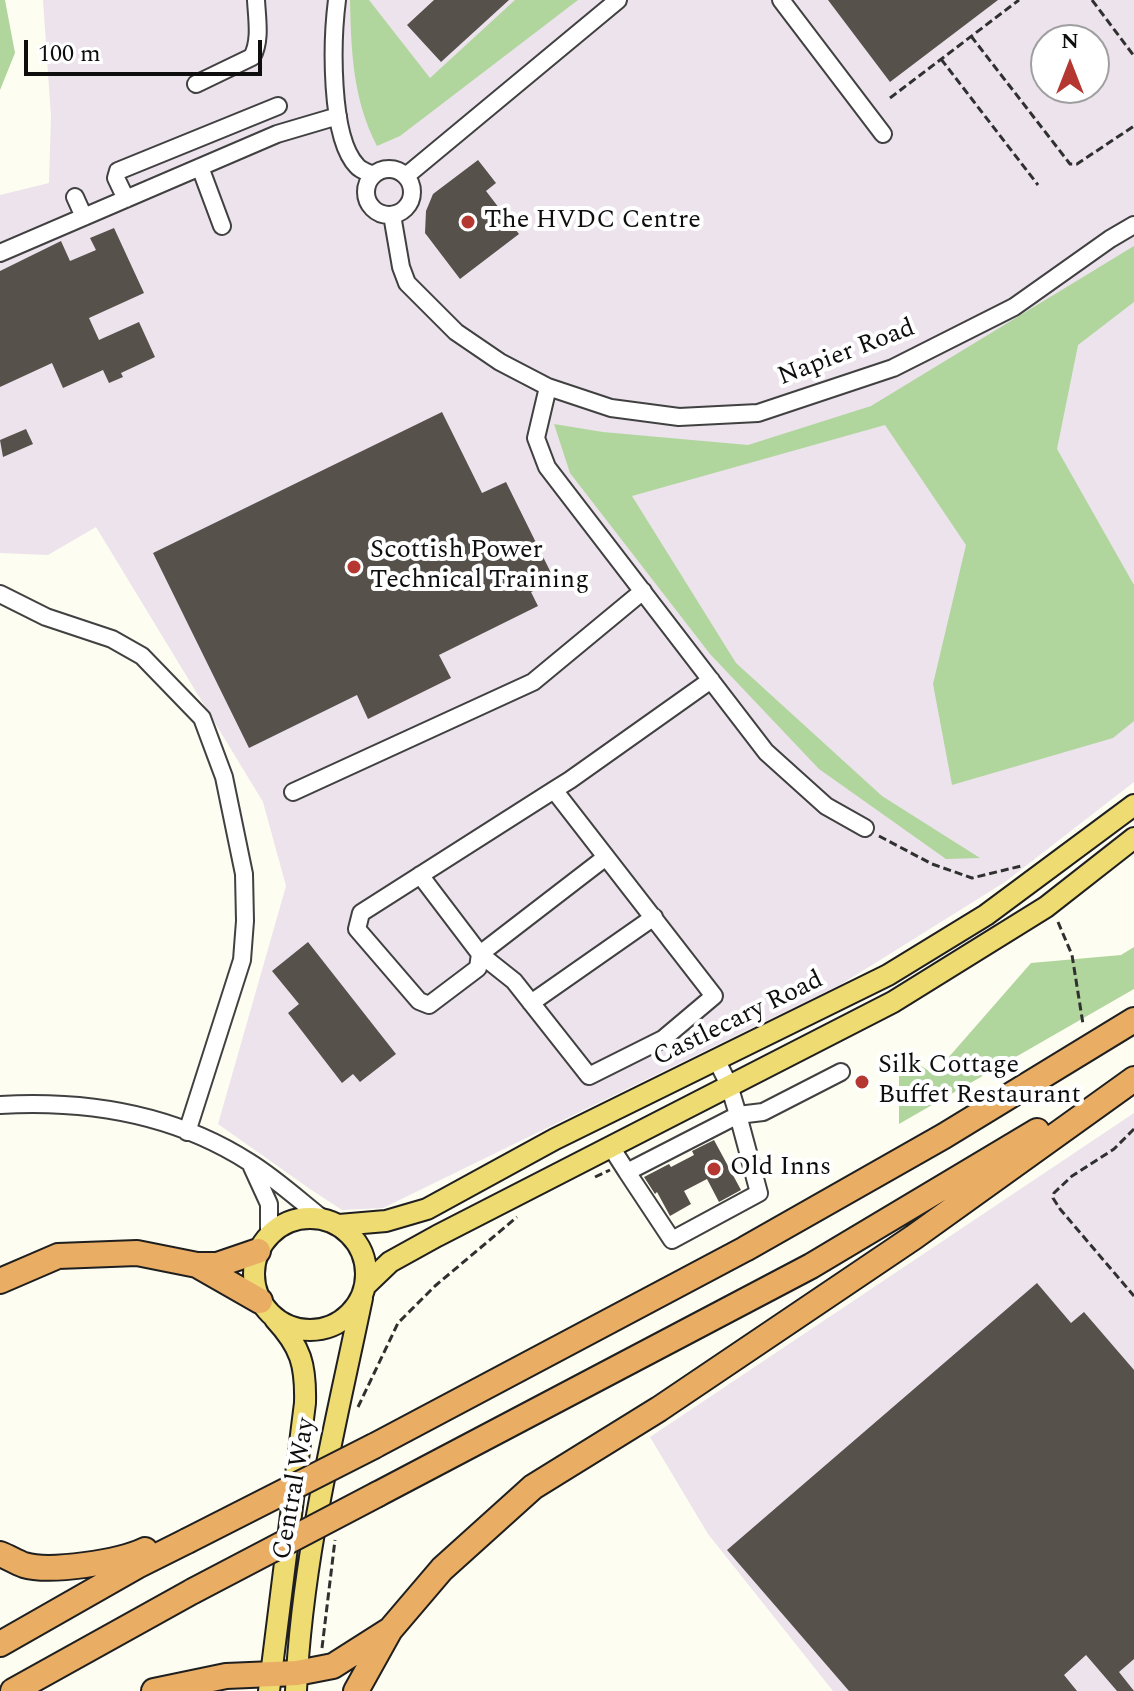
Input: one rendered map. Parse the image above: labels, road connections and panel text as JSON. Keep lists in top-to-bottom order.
{
  "streets": {
    "main road": ["Castlecary Road", "Central Way"],
    "street": ["Napier Road"]
  },
  "crossings": [
    ["Castlecary Road", "Central Way"]
  ],
  "places": [
    "The HVDC Centre",
    "Scottish Power Technical Training",
    "Silk Cottage Buffet Restaurant",
    "Old Inns"
  ],
  "scale_bar": "100 m",
  "north": "top"
}
